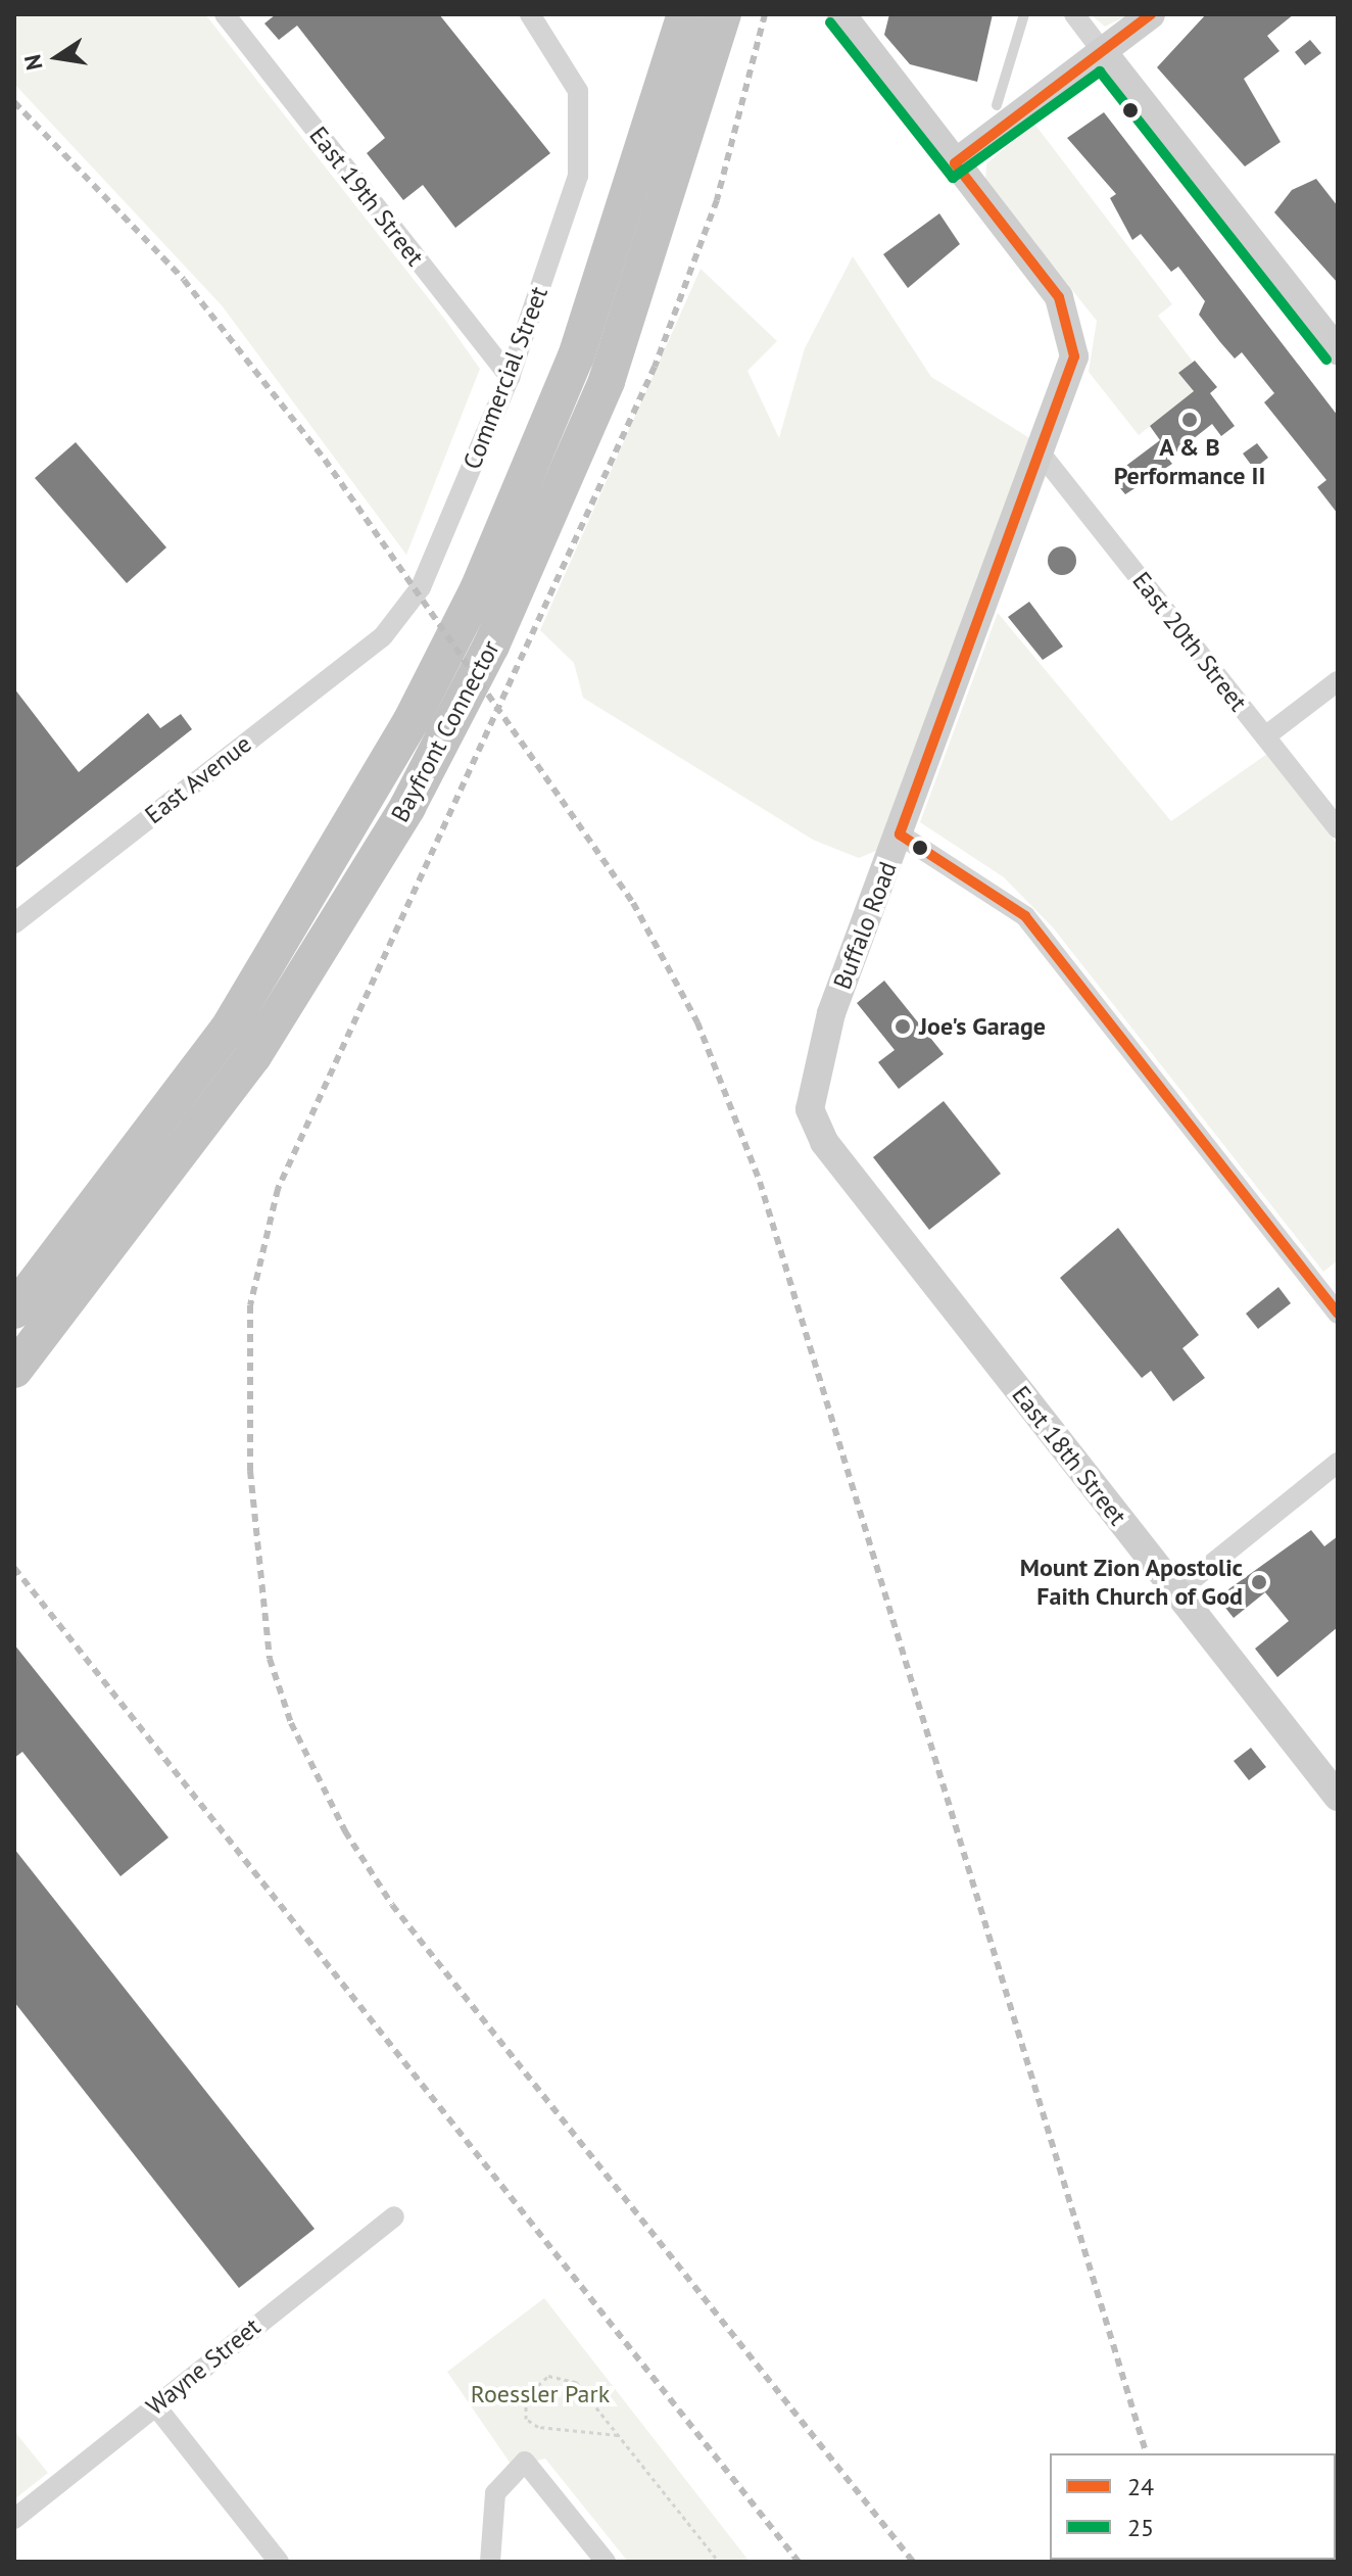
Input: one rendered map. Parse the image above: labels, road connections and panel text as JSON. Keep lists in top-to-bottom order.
{
  "streets": {
    "highway": ["Bayfront Connector"],
    "main road": ["Buffalo Road", "East 18th Street"],
    "street": [
      "East 19th Street",
      "Commercial Street",
      "East 20th Street",
      "East Avenue",
      "Wayne Street"
    ]
  },
  "crossings": [
    ["East 19th Street", "Commercial Street"],
    ["Commercial Street", "East Avenue"],
    ["East 20th Street", "Buffalo Road"],
    ["Buffalo Road", "East 18th Street"]
  ],
  "parks": ["Roessler Park"],
  "places": ["A & B Performance II", "Joe's Garage", "Mount Zion Apostolic Faith Church of God"],
  "lines": ["transit line 24", "transit line 25"],
  "legend": ["24", "25"],
  "north": "left"
}
